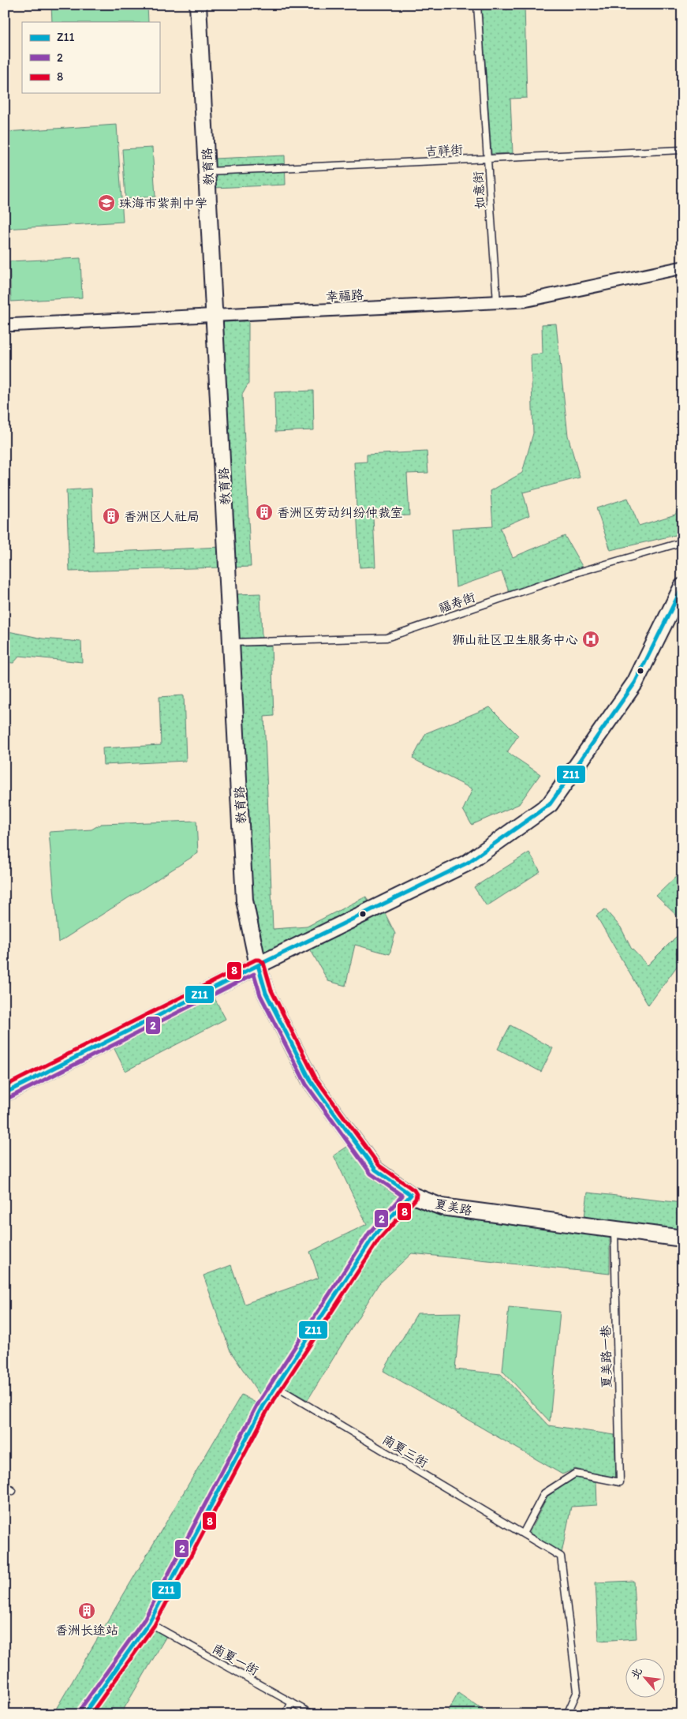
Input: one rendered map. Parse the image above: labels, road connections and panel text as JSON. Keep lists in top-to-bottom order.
{
  "streets": {
    "street": ["教育路", "幸福路", "夏美路"],
    "lane": [
      "吉祥街",
      "如意街",
      "福寿街",
      "夏美路一巷",
      "南夏三街",
      "南夏一街"
    ]
  },
  "crossings": [
    ["吉祥街", "教育路"],
    ["吉祥街", "如意街"],
    ["教育路", "幸福路"],
    ["教育路", "福寿街"],
    ["教育路", "夏美路"],
    ["如意街", "幸福路"],
    ["夏美路", "夏美路一巷"],
    ["夏美路一巷", "南夏三街"]
  ],
  "places": {
    "school or university": ["珠海市紫荆中学"],
    "building": ["香洲区劳动纠纷仲裁室", "香洲区人社局", "香洲长途站"],
    "hospital": ["狮山社区卫生服务中心"]
  },
  "lines": ["transit line Z11", "transit line 8", "transit line 2"],
  "legend": ["Z11", "2", "8"],
  "north": "top left"
}
